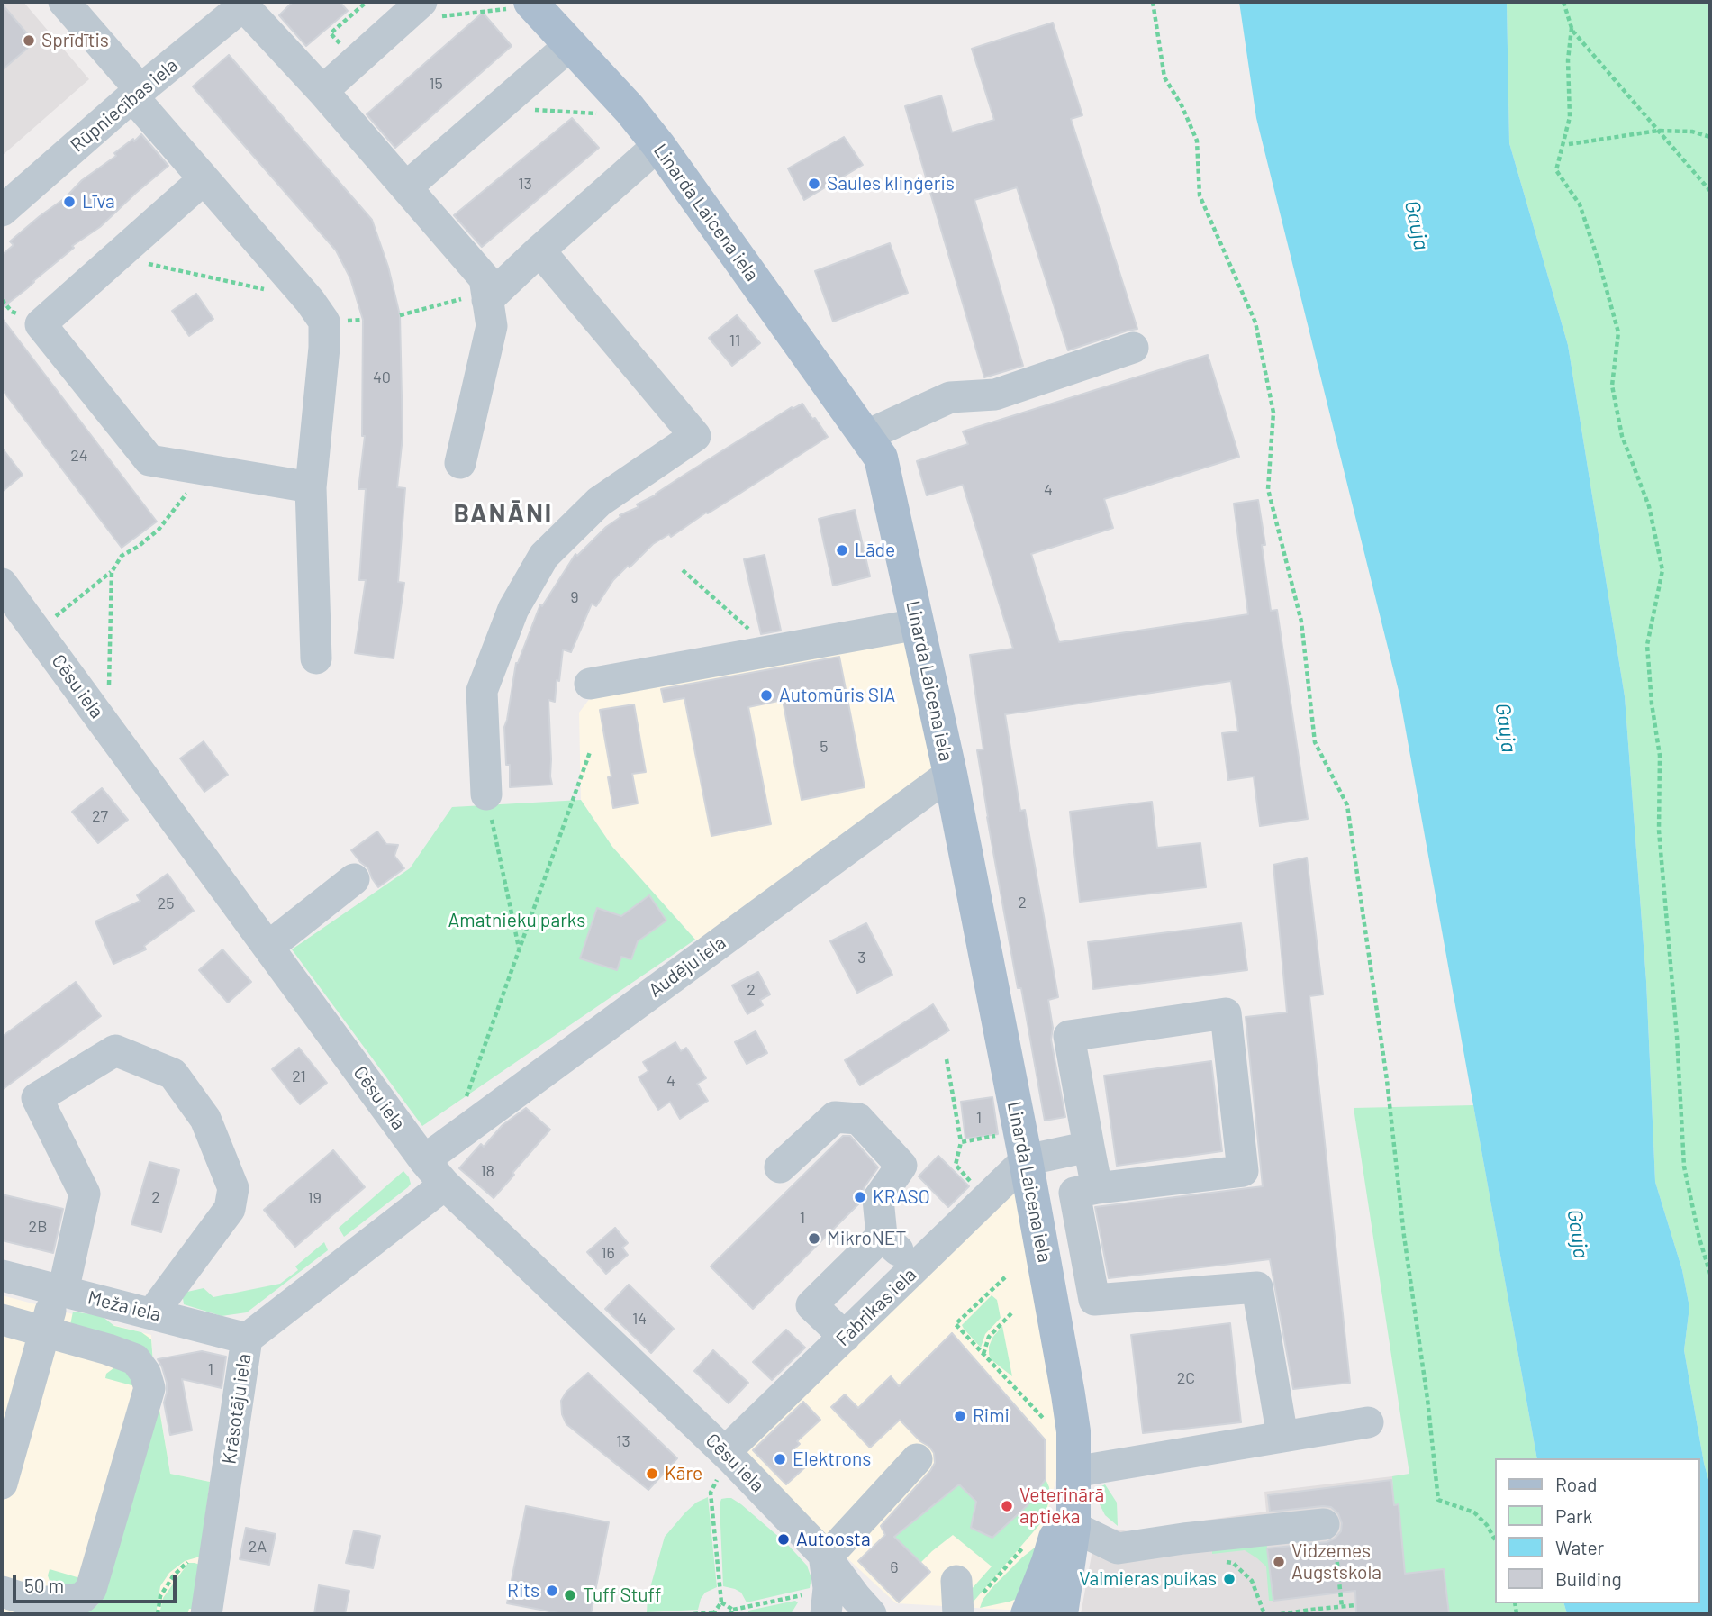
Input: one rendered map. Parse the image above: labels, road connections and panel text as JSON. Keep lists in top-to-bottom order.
{
  "streets": {
    "main road": ["Linarda Laicena iela"],
    "street": [
      "Rūpniecības iela",
      "Cēsu iela",
      "Audēju iela",
      "Meža iela",
      "Fabrikas iela",
      "Krāsotāju iela"
    ]
  },
  "crossings": [
    ["Linarda Laicena iela", "Audēju iela"],
    ["Linarda Laicena iela", "Fabrikas iela"],
    ["Cēsu iela", "Audēju iela"],
    ["Cēsu iela", "Fabrikas iela"],
    ["Cēsu iela", "Krāsotāju iela"],
    ["Meža iela", "Krāsotāju iela"]
  ],
  "districts": ["BANĀNI"],
  "water": ["Gauja"],
  "parks": ["Amatnieku parks"],
  "places": [
    "Sprīdītis",
    "Saules kliņģeris",
    "Līva",
    "Lāde",
    "Automūris SIA",
    "KRASO",
    "MikroNET",
    "Rimi",
    "Elektrons",
    "Kāre",
    "Veterinārā aptieka",
    "Autoosta",
    "Vidzemes Augstskola",
    "Valmieras puikas",
    "Rits",
    "Tuff Stuff"
  ],
  "house_numbers": [
    "15",
    "13",
    "11",
    "40",
    "24",
    "4",
    "9",
    "5",
    "27",
    "2",
    "25",
    "3",
    "2",
    "21",
    "4",
    "1",
    "18",
    "2",
    "19",
    "1",
    "2B",
    "16",
    "14",
    "1",
    "2C",
    "13",
    "2A",
    "6"
  ],
  "legend": [
    "Road",
    "Park",
    "Water",
    "Building"
  ],
  "scale_bar": "50 m"
}
